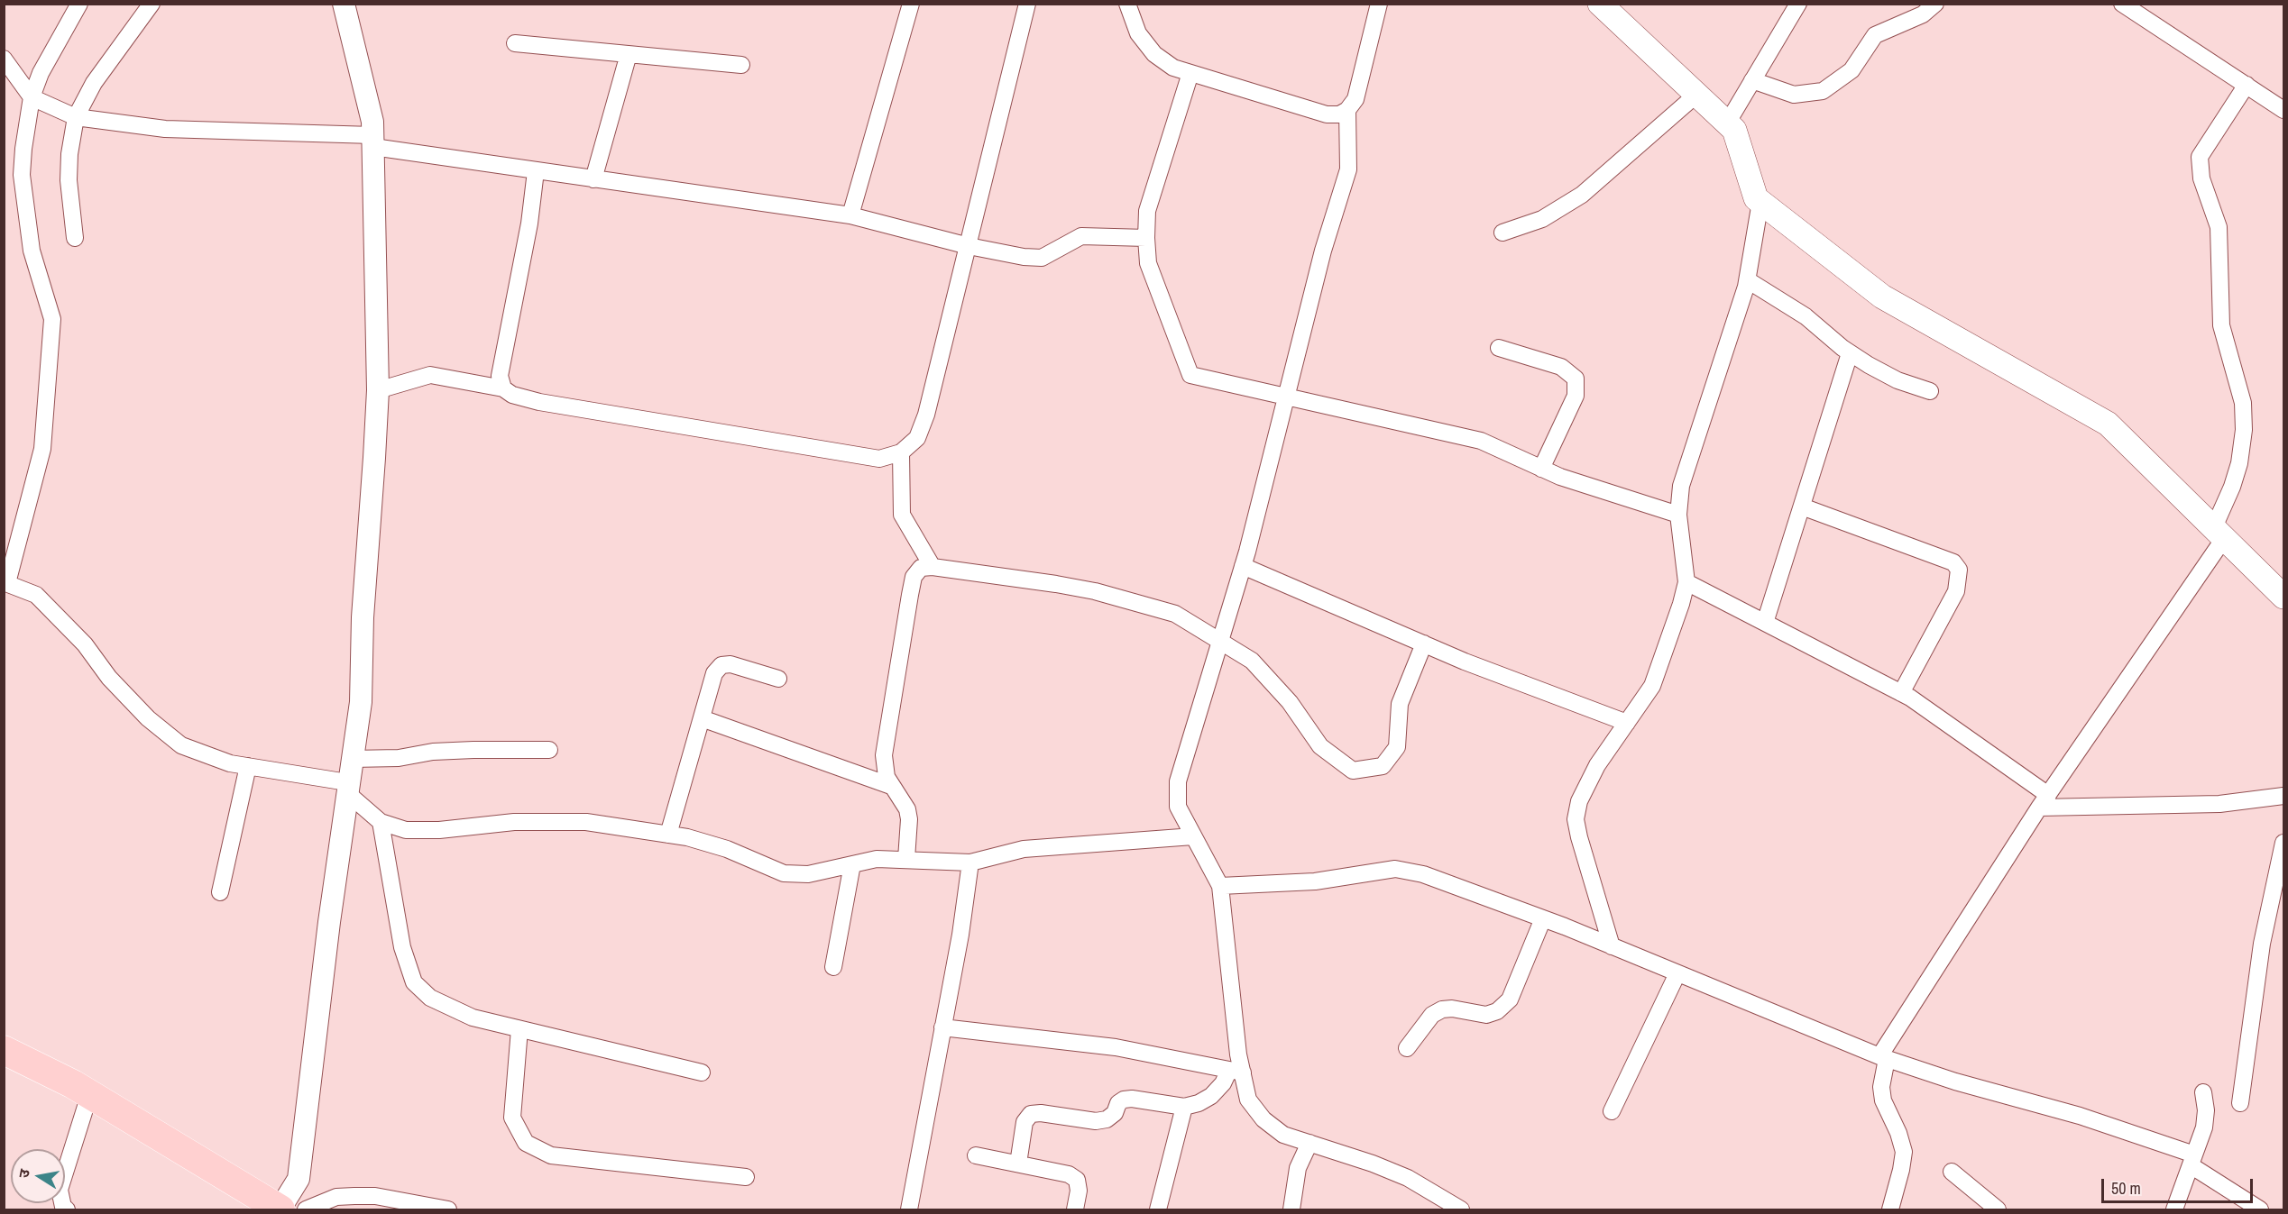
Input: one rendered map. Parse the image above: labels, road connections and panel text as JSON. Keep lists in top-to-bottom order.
{
  "scale_bar": "50 m",
  "north": "left"
}
